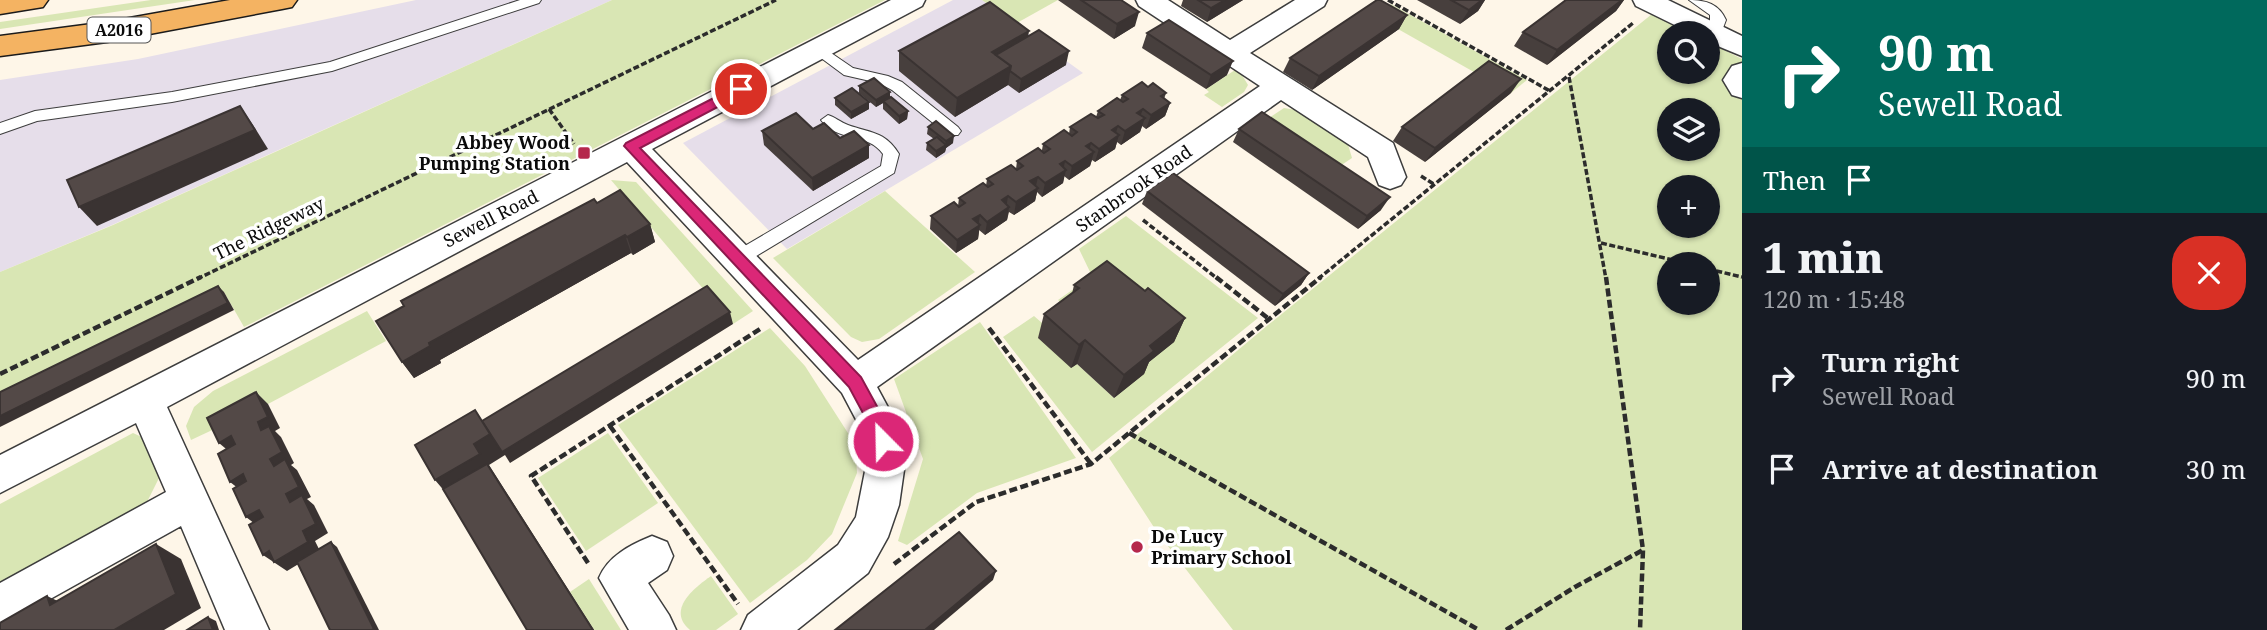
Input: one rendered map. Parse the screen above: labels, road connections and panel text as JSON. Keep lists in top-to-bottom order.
{
  "streets": {
    "main road": ["A2016"],
    "street": ["Stanbrook Road", "Sewell Road"],
    "path": ["The Ridgeway"]
  },
  "places": {
    "transit": ["Abbey Wood Pumping Station"],
    "other": ["De Lucy Primary School"]
  },
  "page": {
    "turn": ["90 m", "Sewell Road"],
    "map_buttons": ["+", "−"],
    "then": "Then",
    "heading": ["1 min", "120 m · 15:48"],
    "list": [
      {
        "name": "Turn right",
        "note": "Sewell Road",
        "value": "90 m"
      },
      {
        "name": "Arrive at destination",
        "value": "30 m"
      }
    ]
  }
}
